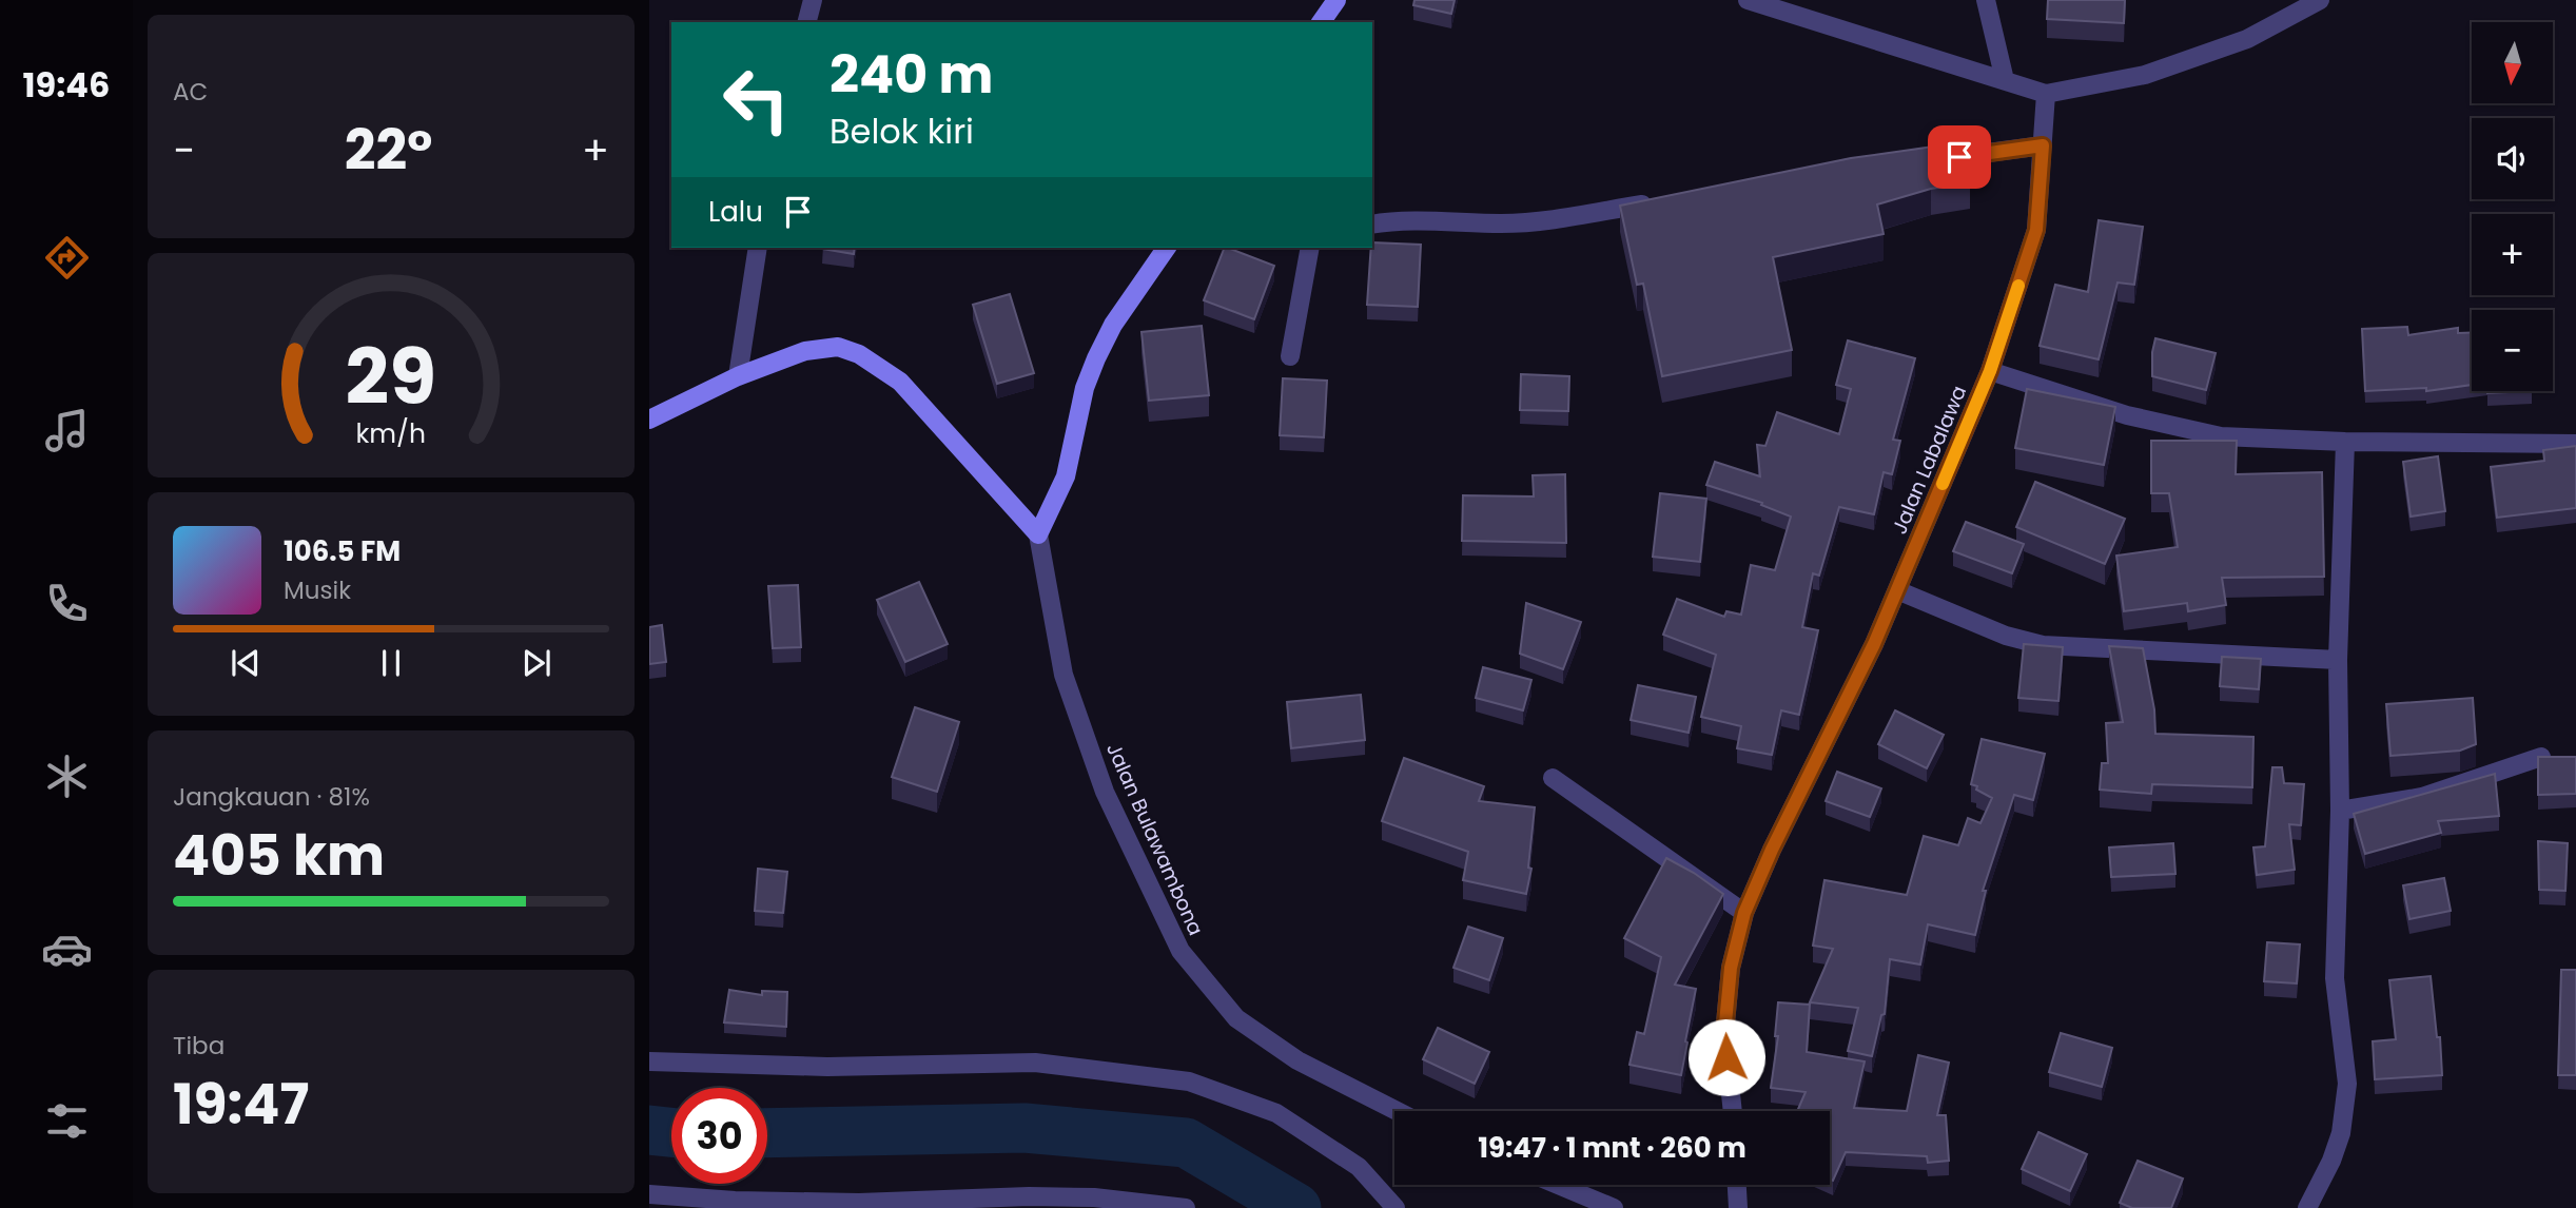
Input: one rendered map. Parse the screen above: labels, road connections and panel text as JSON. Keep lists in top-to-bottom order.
{
  "streets": {
    "street": ["Jalan Labalawa", "Jalan Bulawambona"]
  },
  "north": "bottom",
  "page": {
    "tabs": "19:46",
    "tile": [
      "AC",
      ["Jangkauan · 81%", "405 km"],
      ["Tiba", "19:47"]
    ],
    "map_buttons": ["+", "−"],
    "turn": ["240 m", "Belok kiri"],
    "heat": ["−", "22°", "+"],
    "then": "Lalu",
    "song": ["106.5 FM", "Musik"],
    "limit": "30",
    "trip": "19:47 · 1 mnt · 260 m",
    "gauge": ["29", "km/h"]
  }
}
